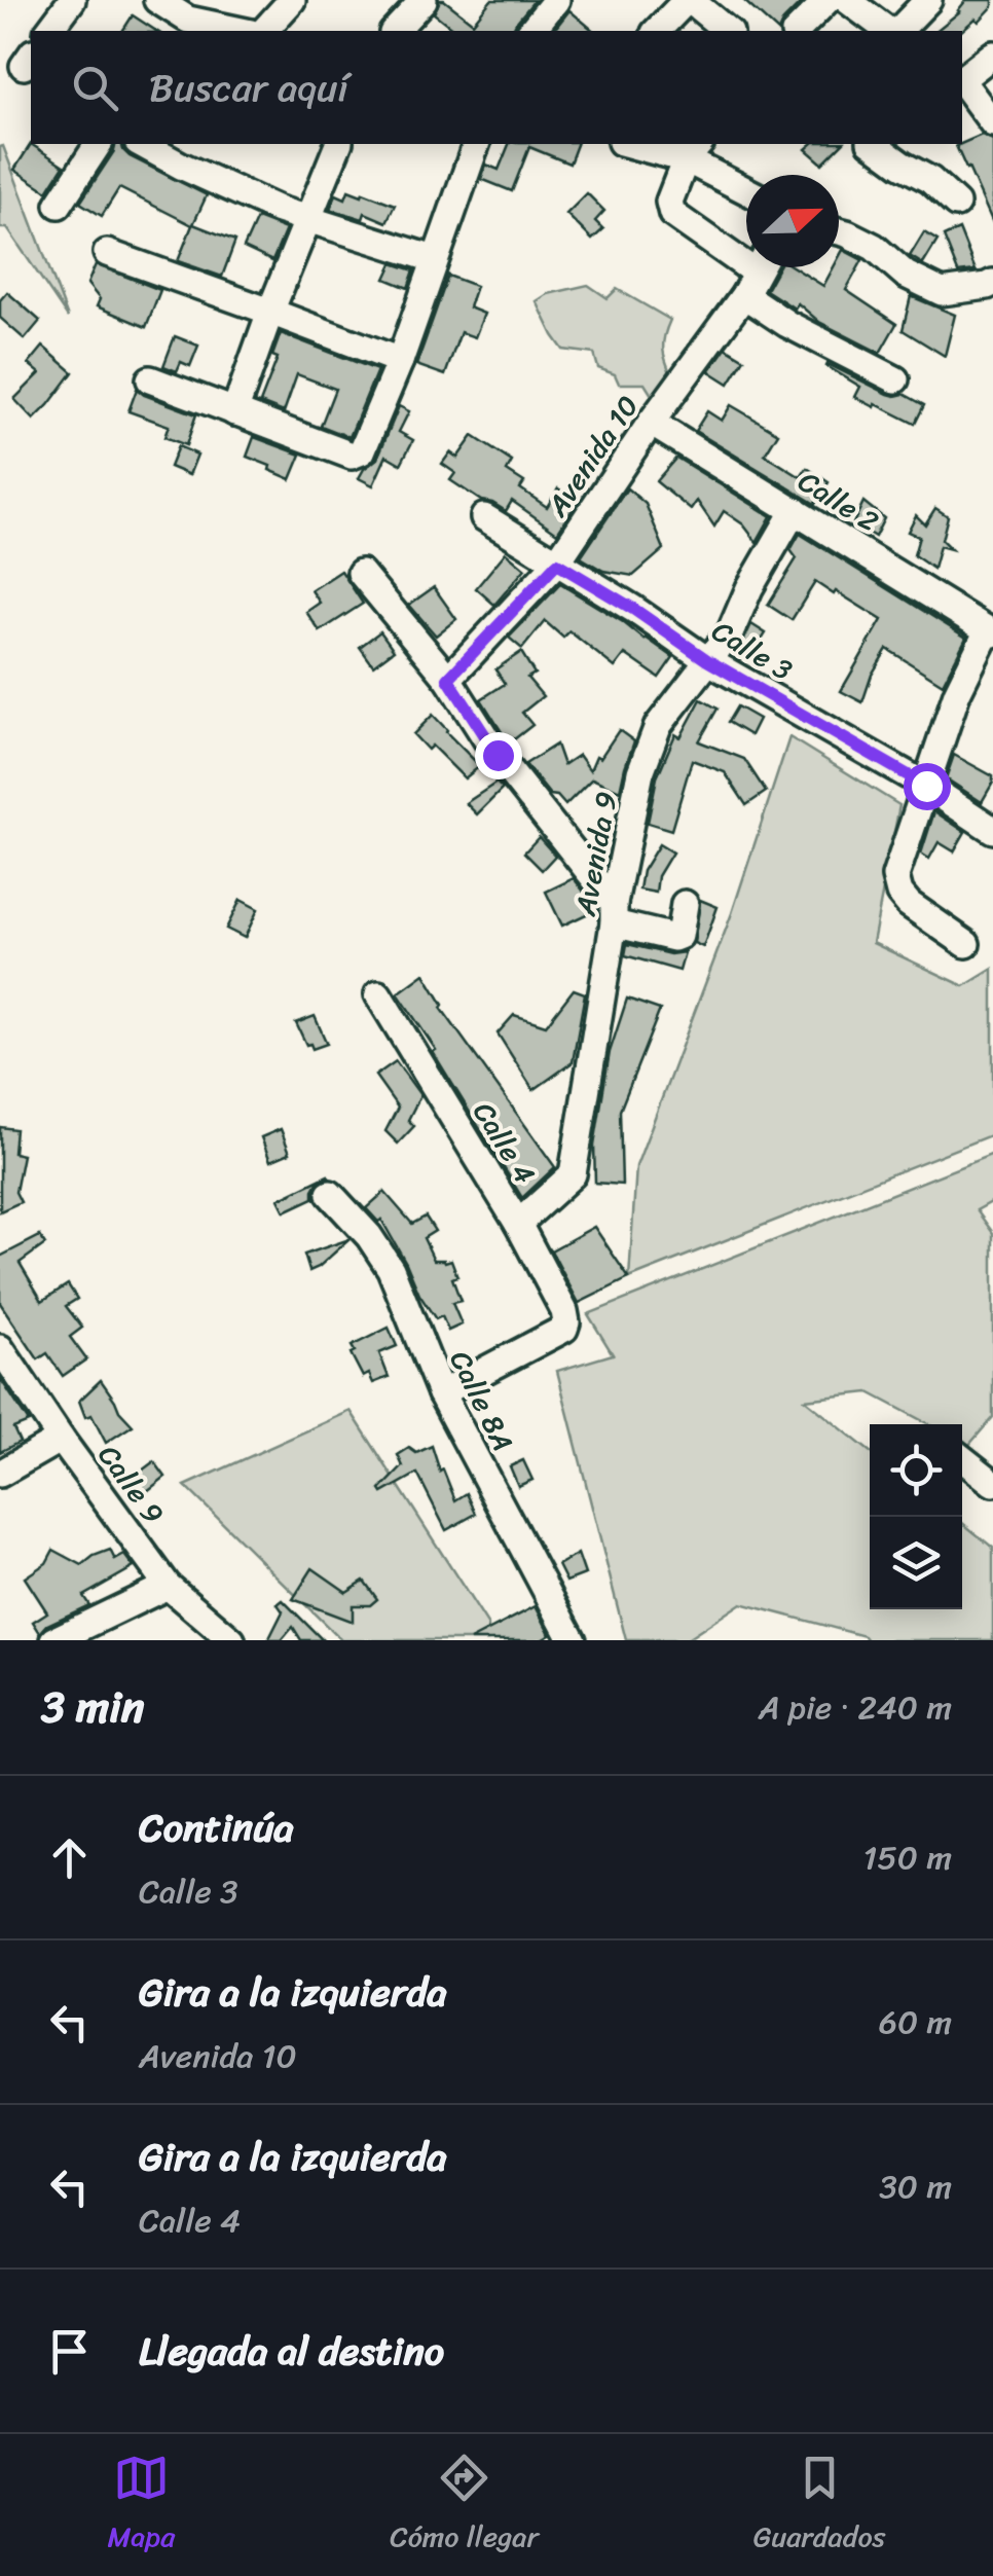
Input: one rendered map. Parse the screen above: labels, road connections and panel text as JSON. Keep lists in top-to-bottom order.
{
  "streets": {
    "street": [
      "Avenida 10",
      "Calle 2",
      "Calle 3",
      "Avenida 9",
      "Calle 4",
      "Calle 8A",
      "Calle 9"
    ]
  },
  "crossings": [
    ["Avenida 10", "Calle 2"],
    ["Avenida 10", "Calle 3"],
    ["Calle 2", "Avenida 9"],
    ["Calle 3", "Avenida 9"],
    ["Avenida 9", "Calle 4"],
    ["Calle 4", "Calle 8A"]
  ],
  "north": "right",
  "page": {
    "search": "Buscar aquí",
    "heading": ["3 min", "A pie · 240 m"],
    "list": [
      ["Continúa", "Calle 3", "150 m"],
      ["Gira a la izquierda", "Avenida 10", "60 m"],
      ["Gira a la izquierda", "Calle 4", "30 m"],
      "Llegada al destino"
    ],
    "nav": ["Mapa", "Cómo llegar", "Guardados"]
  }
}
